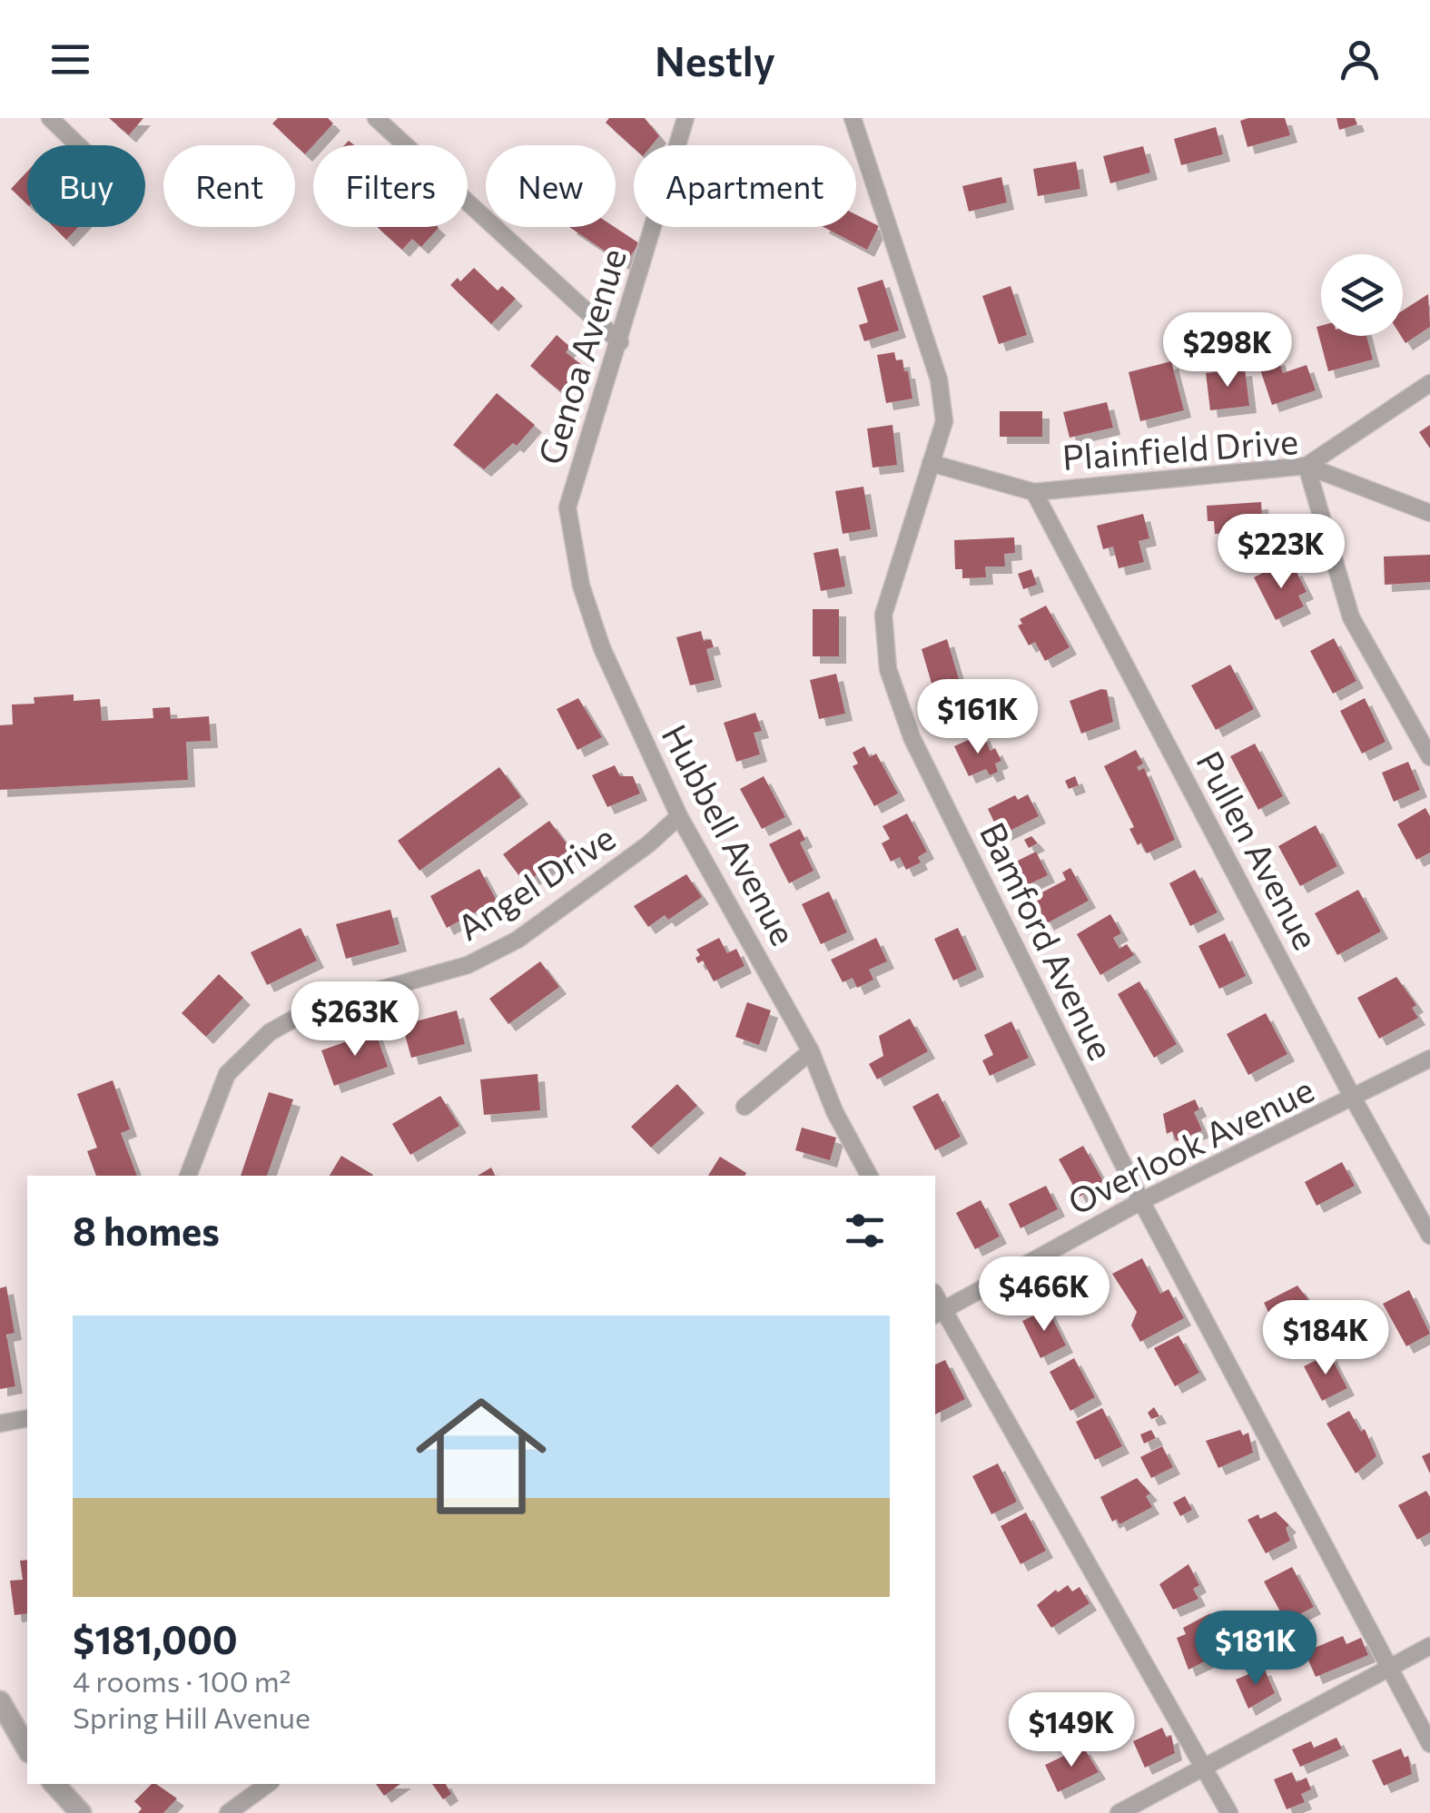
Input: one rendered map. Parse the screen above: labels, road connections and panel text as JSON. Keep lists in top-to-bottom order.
{
  "streets": {
    "street": [
      "Genoa Avenue",
      "Plainfield Drive",
      "Hubbell Avenue",
      "Pullen Avenue",
      "Angel Drive",
      "Bamford Avenue",
      "Overlook Avenue"
    ]
  },
  "crossings": [
    ["Genoa Avenue", "Hubbell Avenue"],
    ["Plainfield Drive", "Pullen Avenue"],
    ["Plainfield Drive", "Bamford Avenue"],
    ["Hubbell Avenue", "Angel Drive"],
    ["Pullen Avenue", "Overlook Avenue"],
    ["Bamford Avenue", "Overlook Avenue"]
  ],
  "page": {
    "header": "Nestly",
    "chip": [
      "Buy",
      "Rent",
      "Filters",
      "New",
      "Apartment"
    ],
    "price": [
      "$298K",
      "$223K",
      "$161K",
      "$263K",
      "$466K",
      "$184K",
      "$181K",
      "$149K"
    ],
    "heading": "8 homes",
    "list": [
      {
        "name": "$181,000",
        "note": "4 rooms · 100 m² · Spring Hill Avenue"
      }
    ]
  }
}
